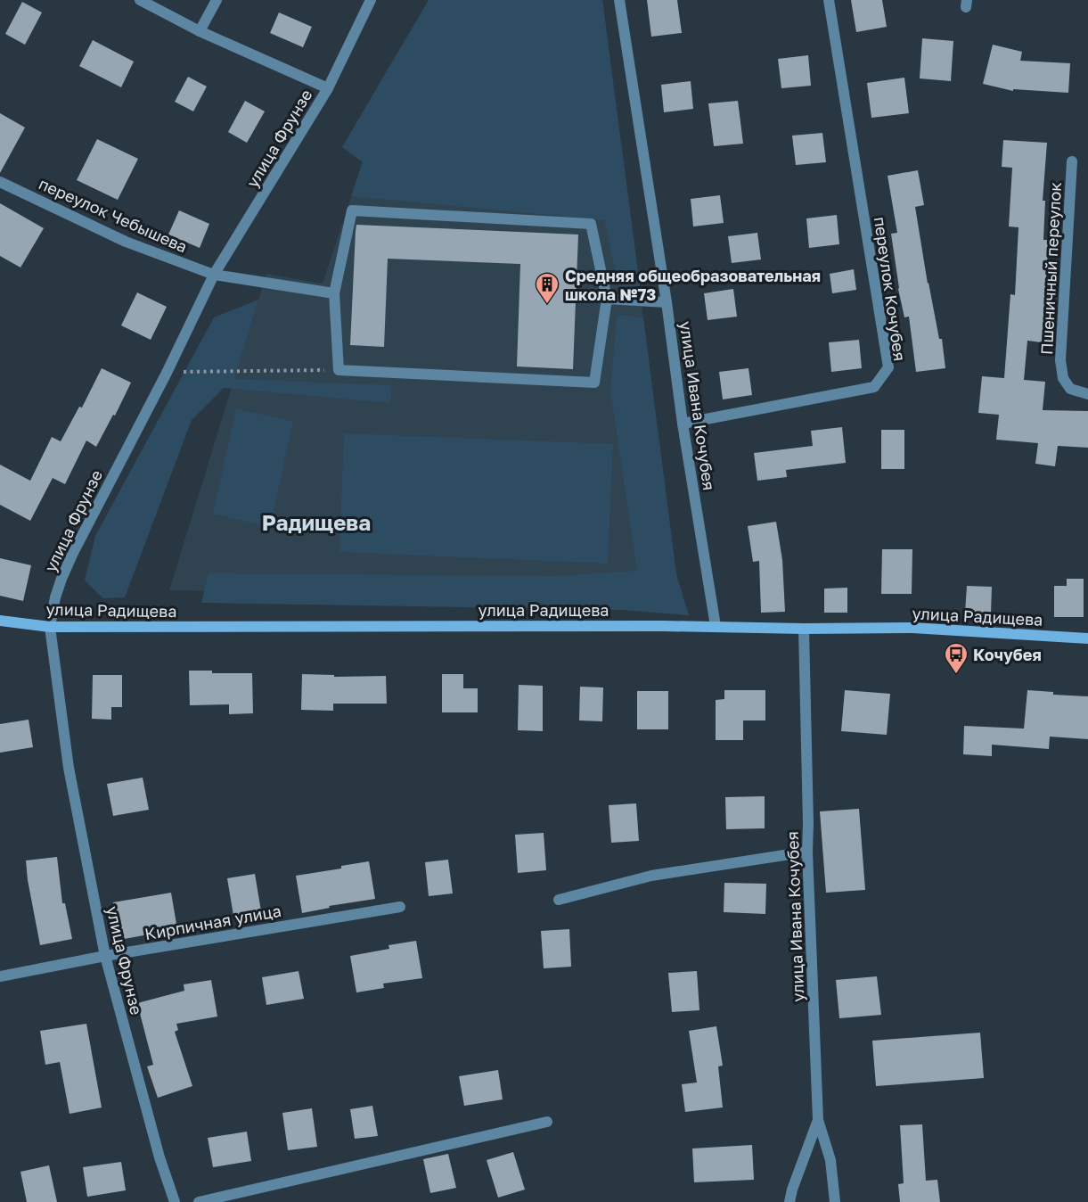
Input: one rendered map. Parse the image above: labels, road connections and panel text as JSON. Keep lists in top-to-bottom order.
{
  "streets": {
    "main road": ["улица Радищева"],
    "street": [
      "улица Фрунзе",
      "переулок Чебышева",
      "Пшеничный переулок",
      "переулок Кочубея",
      "улица Ивана Кочубея",
      "Кирпичная улица"
    ]
  },
  "crossings": [
    ["улица Фрунзе", "переулок Чебышева"],
    ["улица Фрунзе", "улица Радищева"],
    ["улица Фрунзе", "Кирпичная улица"],
    ["переулок Кочубея", "улица Ивана Кочубея"],
    ["улица Ивана Кочубея", "улица Радищева"]
  ],
  "districts": ["Радищева"],
  "places": {
    "building": ["Средняя общеобразовательная школа №73"],
    "bus stop": ["Кочубея"]
  }
}
